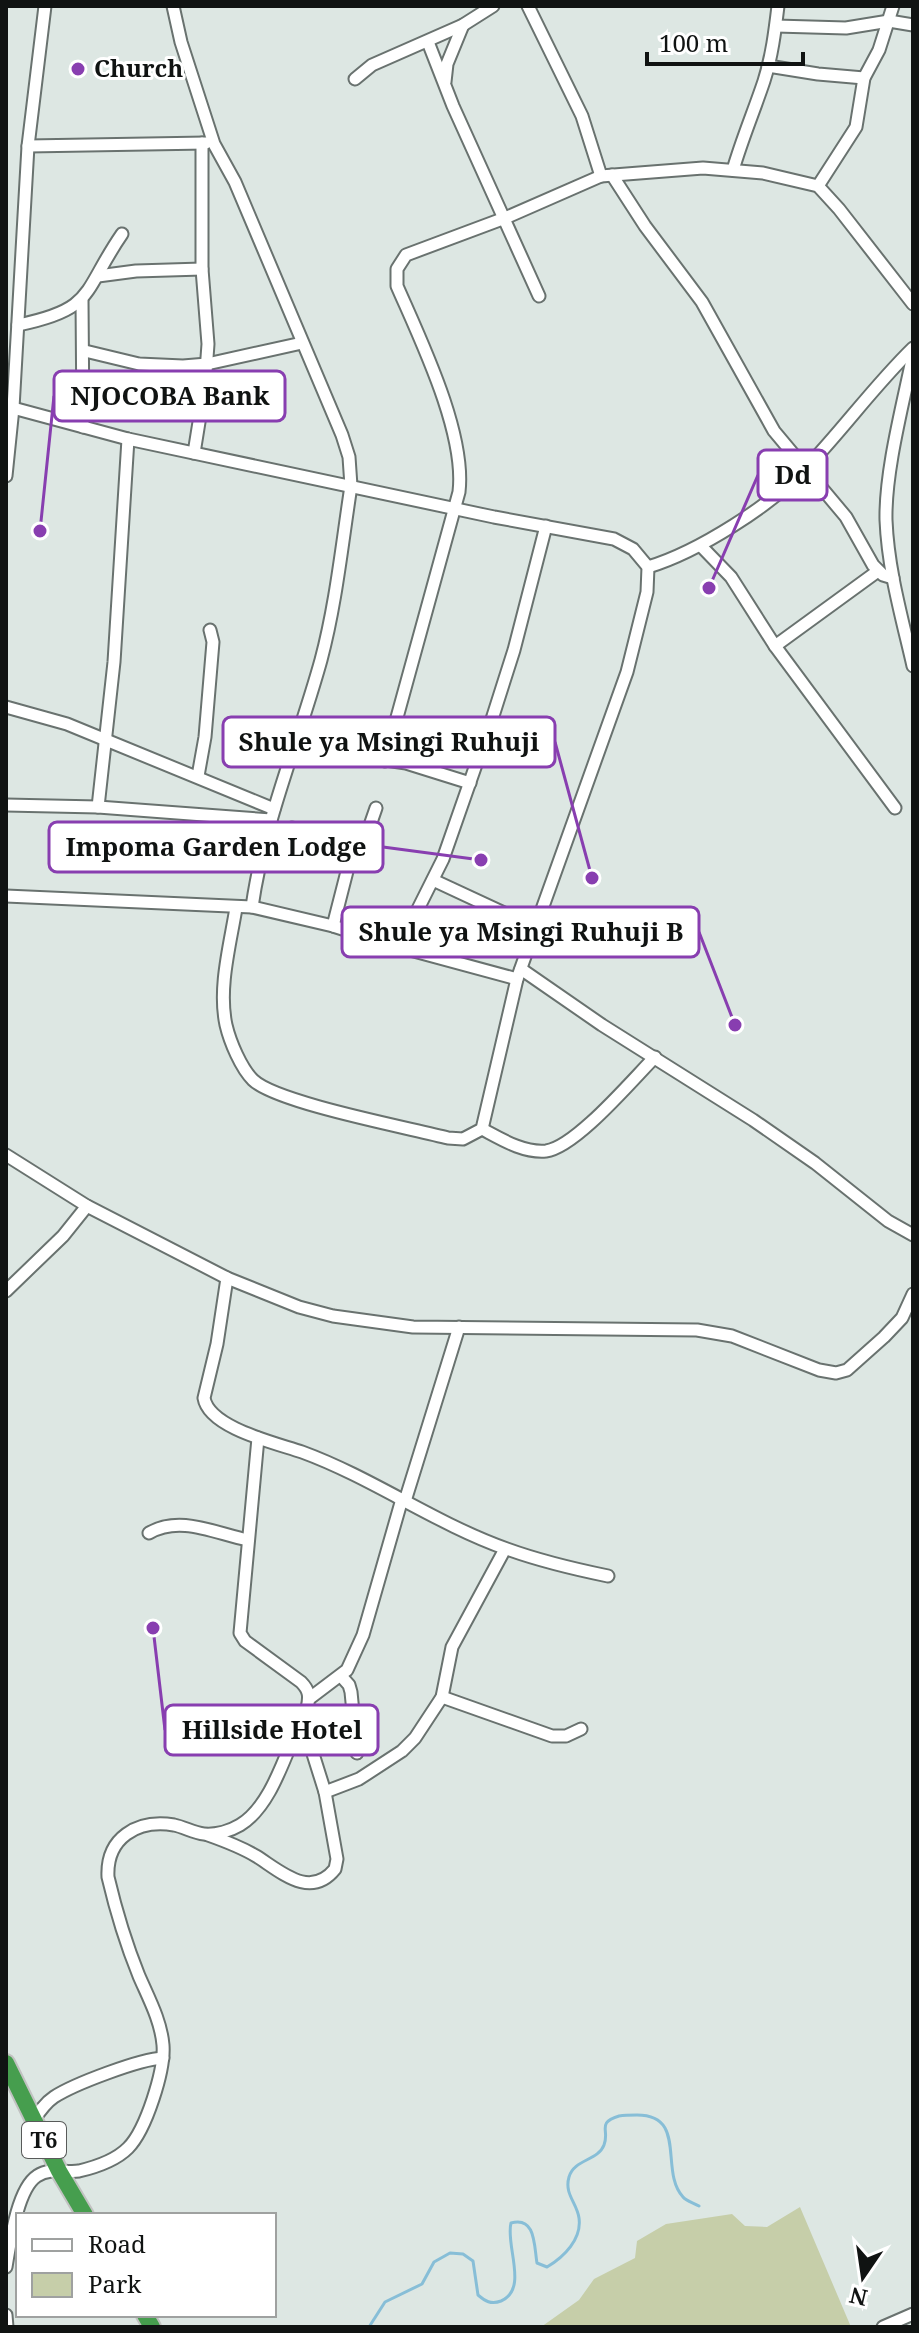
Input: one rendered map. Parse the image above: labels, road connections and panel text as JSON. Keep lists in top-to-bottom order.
{
  "streets": {
    "highway": ["T6"]
  },
  "places": [
    "Church",
    "NJOCOBA Bank",
    "Dd",
    "Impoma Garden Lodge",
    "Shule ya Msingi Ruhuji",
    "Shule ya Msingi Ruhuji B",
    "Hillside Hotel"
  ],
  "legend": ["Road", "Park"],
  "scale_bar": "100 m",
  "north": "bottom"
}
